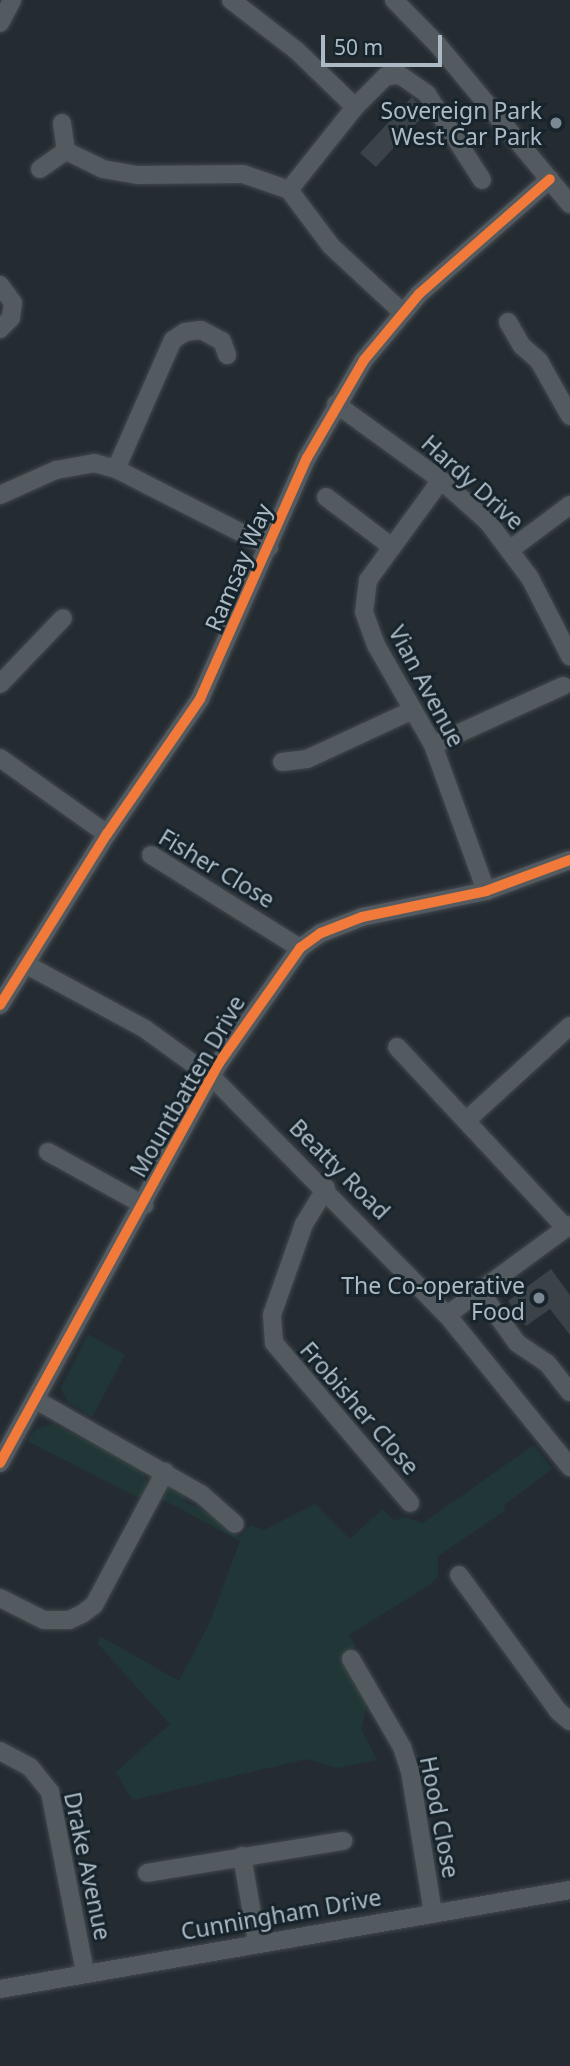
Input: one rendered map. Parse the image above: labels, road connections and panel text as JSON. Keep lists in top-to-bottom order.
{
  "streets": {
    "street": [
      "Hardy Drive",
      "Ramsay Way",
      "Vian Avenue",
      "Fisher Close",
      "Mountbatten Drive",
      "Beatty Road",
      "Frobisher Close",
      "Hood Close",
      "Drake Avenue",
      "Cunningham Drive"
    ]
  },
  "crossings": [
    ["Hardy Drive", "Ramsay Way"],
    ["Hardy Drive", "Vian Avenue"],
    ["Ramsay Way", "Beatty Road"],
    ["Vian Avenue", "Mountbatten Drive"],
    ["Fisher Close", "Mountbatten Drive"],
    ["Mountbatten Drive", "Beatty Road"],
    ["Beatty Road", "Frobisher Close"],
    ["Hood Close", "Cunningham Drive"],
    ["Drake Avenue", "Cunningham Drive"]
  ],
  "places": ["Sovereign Park West Car Park", "The Co-operative Food"],
  "scale_bar": "50 m"
}
